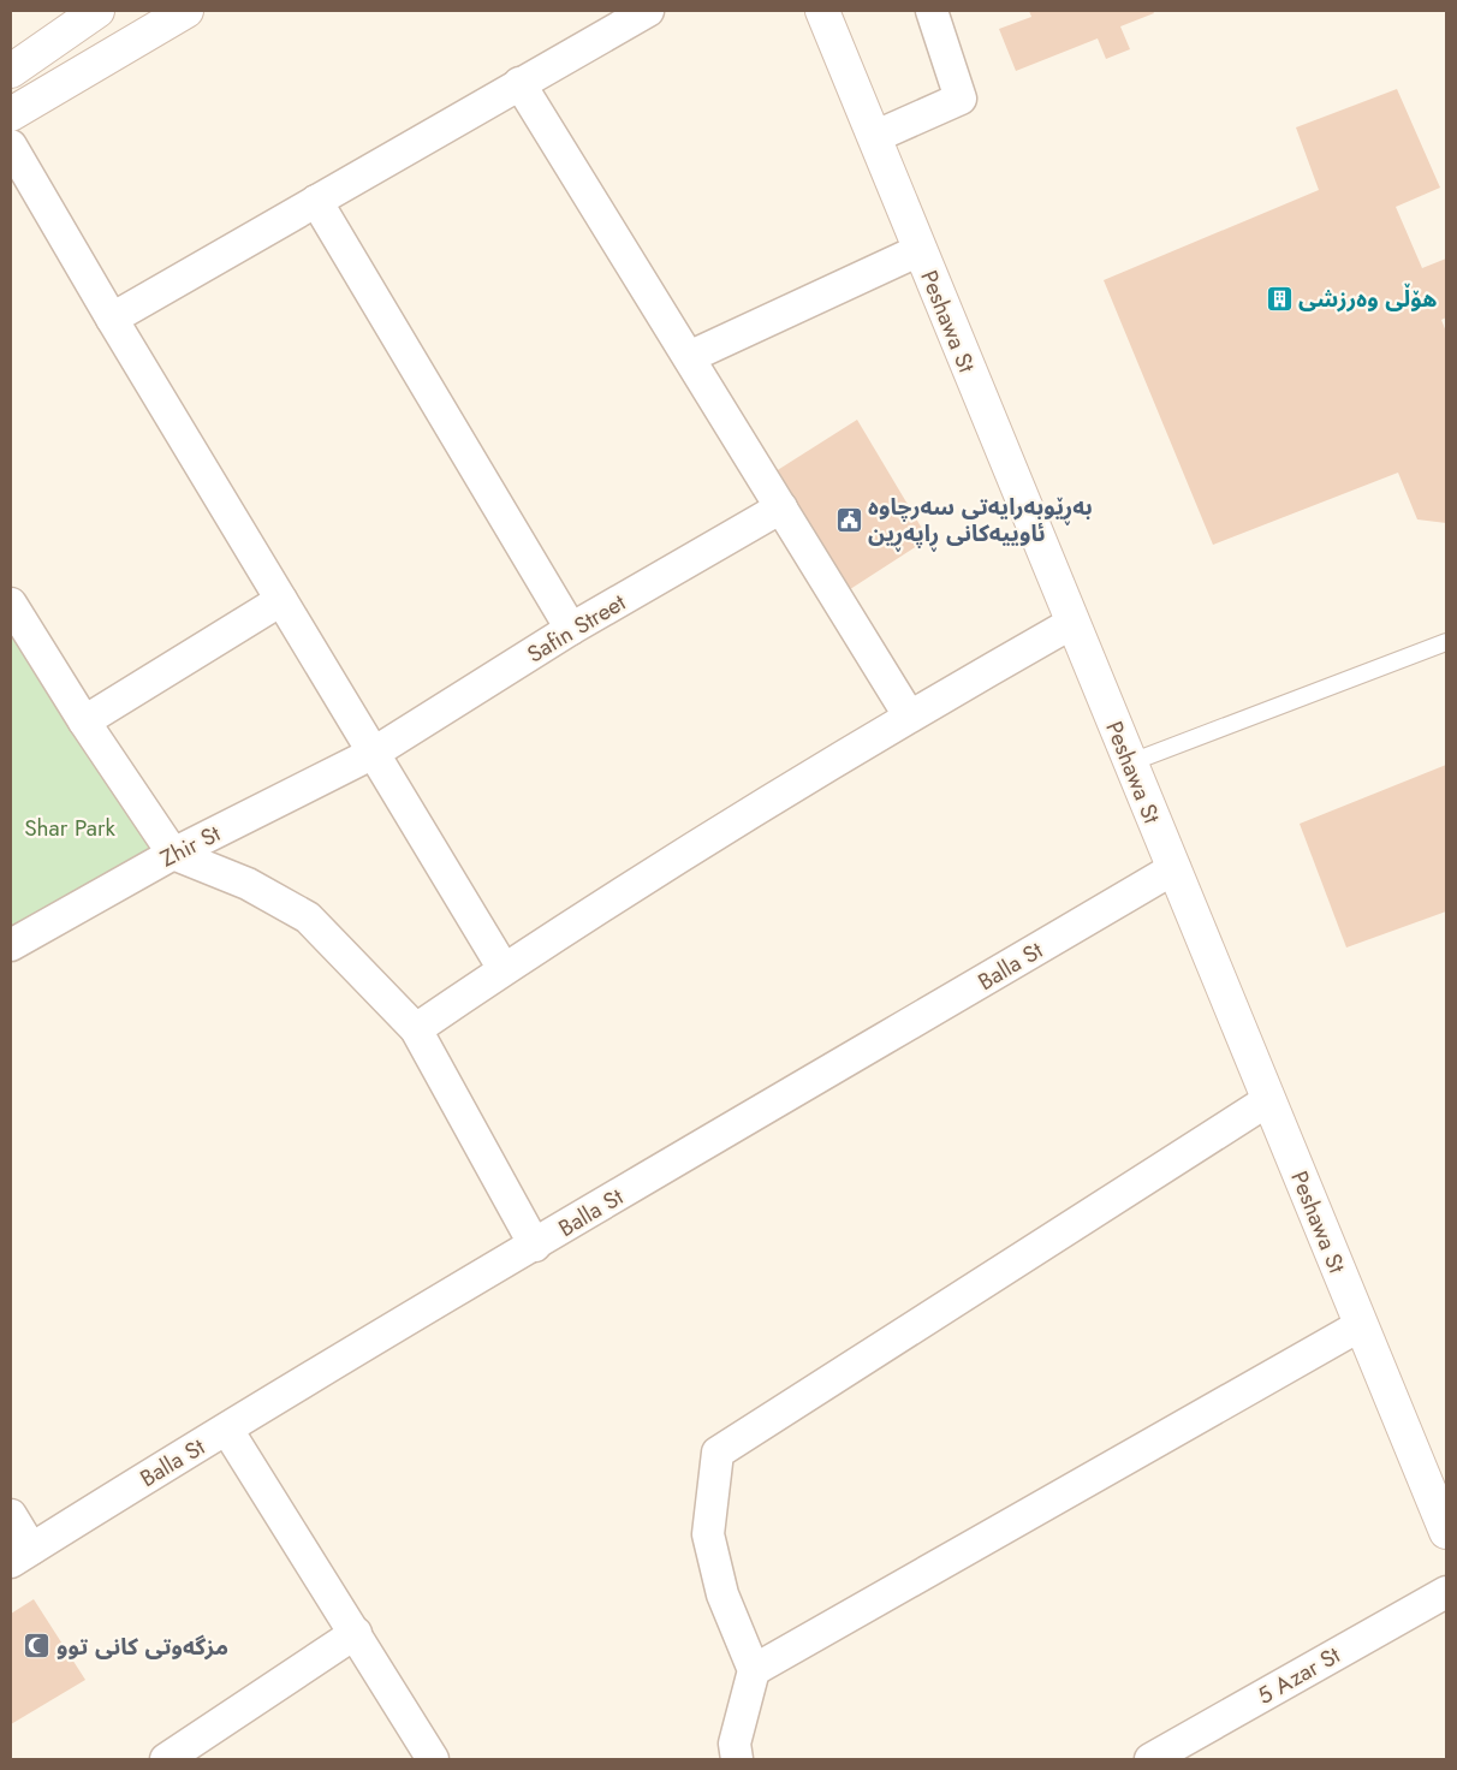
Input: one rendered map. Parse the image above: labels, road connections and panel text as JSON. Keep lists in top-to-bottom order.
{
  "streets": {
    "street": [
      "Peshawa St",
      "Safin Street",
      "Zhir St",
      "Balla St",
      "5 Azar St"
    ]
  },
  "crossings": [
    ["Peshawa St", "Balla St"],
    ["Safin Street", "Zhir St"]
  ],
  "parks": ["Shar Park"],
  "places": {
    "building": ["هۆڵی وەرزشی"],
    "public building": ["بەڕێوبەرایەتی سەرچاوە ئاوییەکانی ڕاپەڕین"],
    "mosque": ["مزگەوتی کانی توو"]
  }
}
